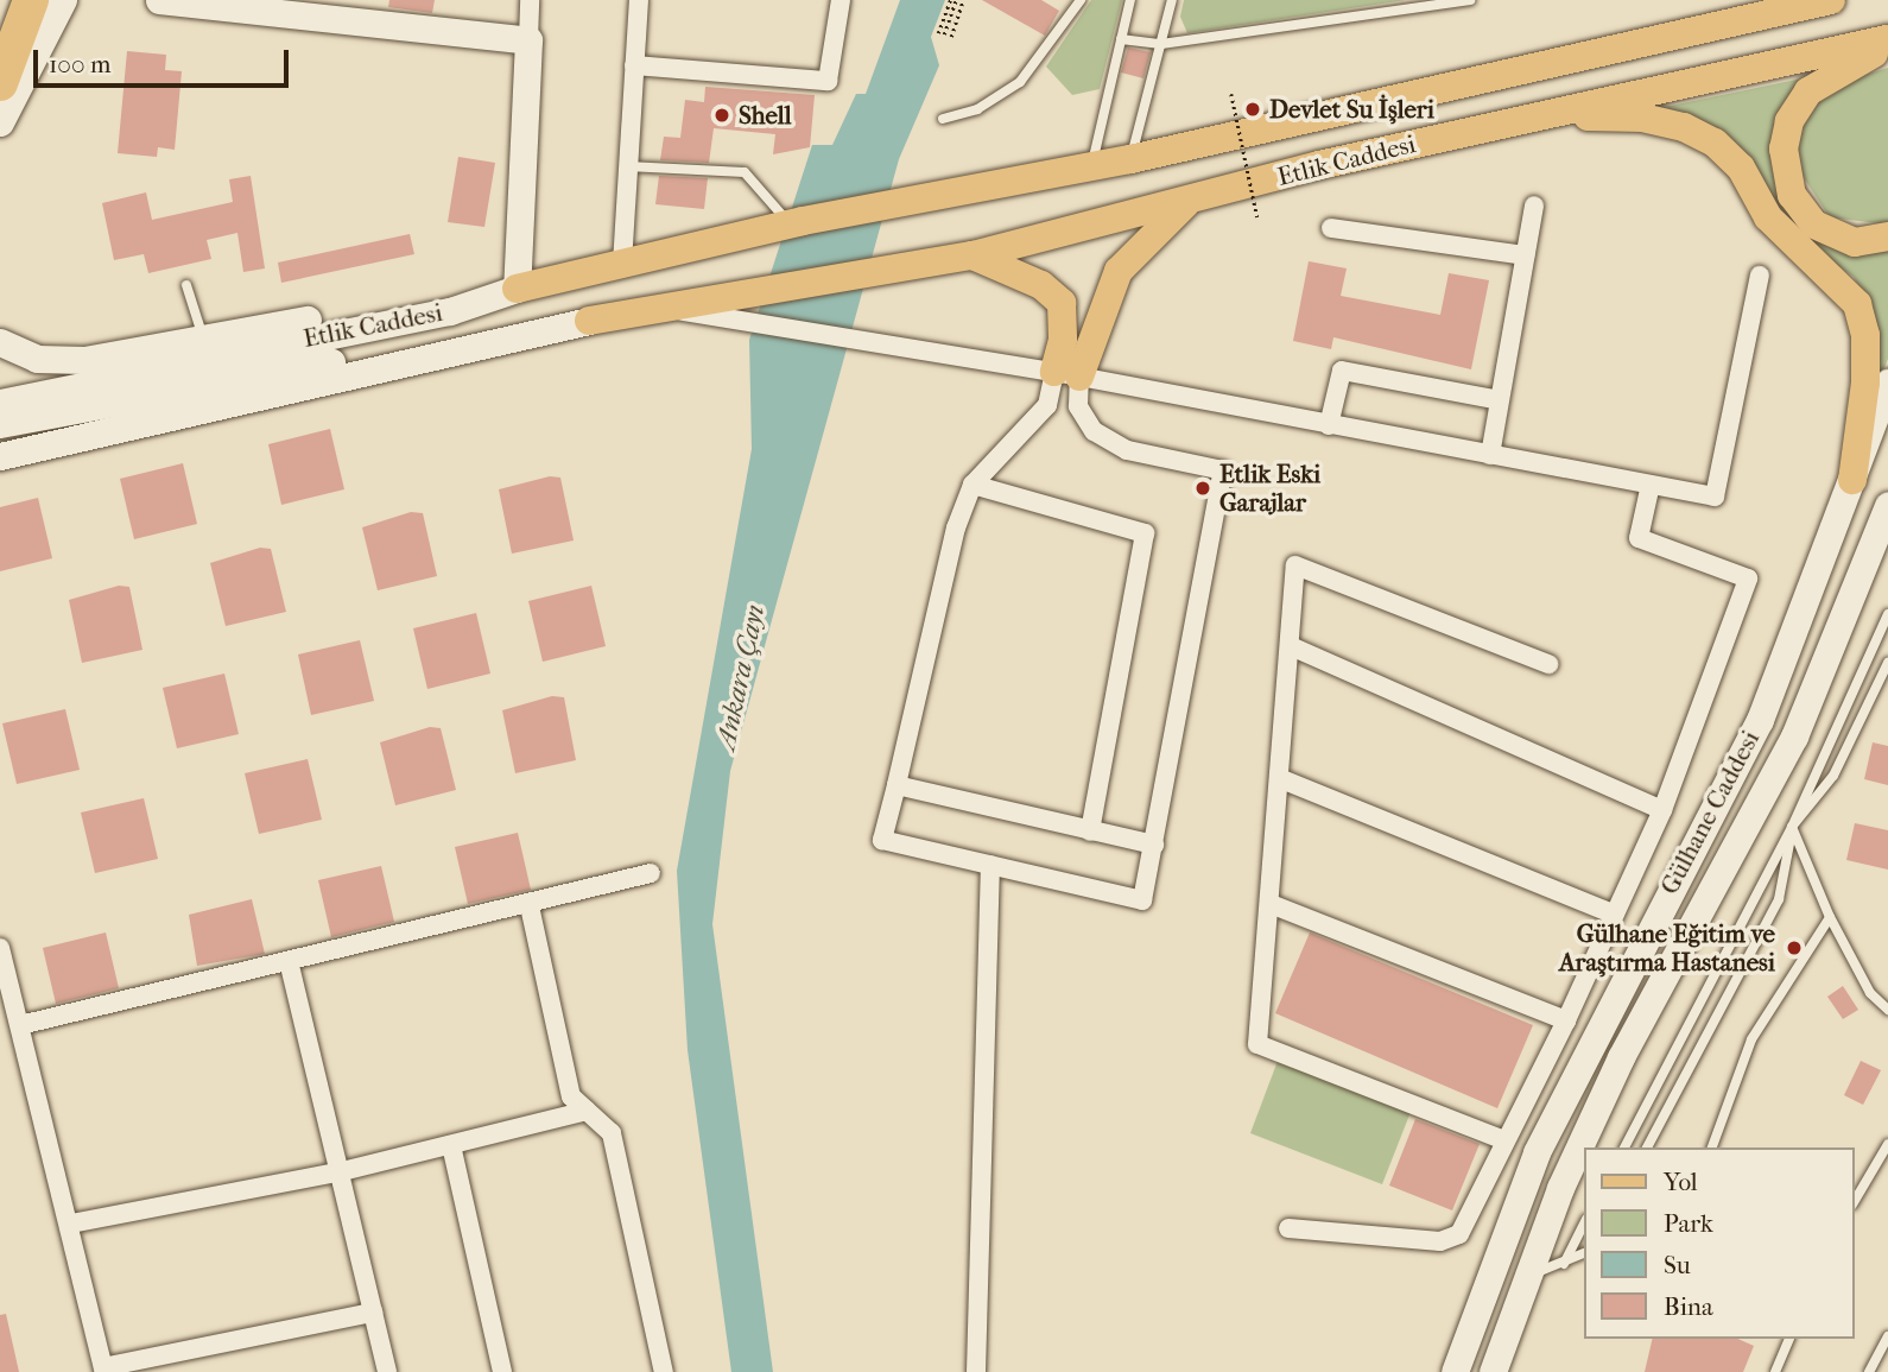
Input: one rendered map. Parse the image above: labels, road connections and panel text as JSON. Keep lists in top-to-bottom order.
{
  "streets": {
    "main road": ["Etlik Caddesi", "Gülhane Caddesi"]
  },
  "water": ["Ankara Çayı"],
  "places": [
    "Devlet Su İşleri",
    "Shell",
    "Etlik Eski Garajlar",
    "Gülhane Eğitim ve Araştırma Hastanesi"
  ],
  "legend": [
    "Yol",
    "Park",
    "Su",
    "Bina"
  ],
  "scale_bar": "100 m"
}
